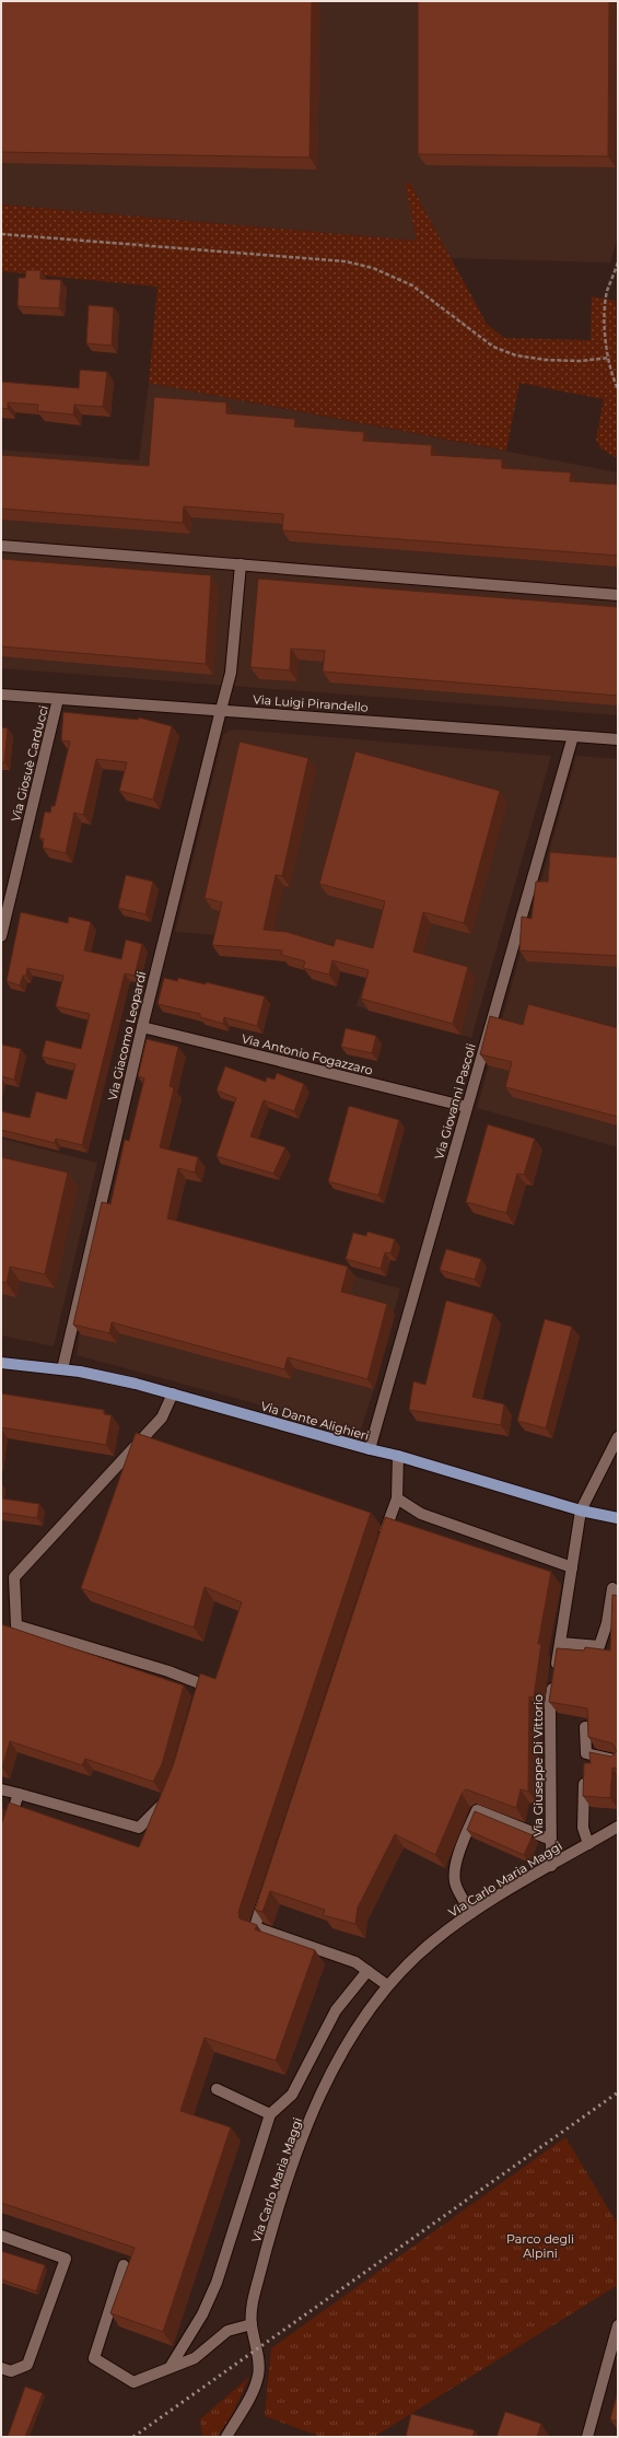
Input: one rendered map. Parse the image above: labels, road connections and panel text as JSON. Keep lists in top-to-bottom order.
{
  "streets": {
    "main road": ["Via Dante Alighieri"],
    "street": [
      "Via Luigi Pirandello",
      "Via Giosuè Carducci",
      "Via Giacomo Leopardi",
      "Via Antonio Fogazzaro",
      "Via Giovanni Pascoli",
      "Via Giuseppe Di Vittorio",
      "Via Carlo Maria Maggi"
    ]
  },
  "crossings": [
    ["Via Luigi Pirandello", "Via Giosuè Carducci"],
    ["Via Luigi Pirandello", "Via Giacomo Leopardi"],
    ["Via Luigi Pirandello", "Via Giovanni Pascoli"],
    ["Via Giacomo Leopardi", "Via Antonio Fogazzaro"],
    ["Via Giacomo Leopardi", "Via Dante Alighieri"],
    ["Via Antonio Fogazzaro", "Via Giovanni Pascoli"],
    ["Via Giovanni Pascoli", "Via Dante Alighieri"],
    ["Via Dante Alighieri", "Via Giuseppe Di Vittorio"],
    ["Via Giuseppe Di Vittorio", "Via Carlo Maria Maggi"]
  ],
  "parks": ["Parco degli Alpini"]
}
